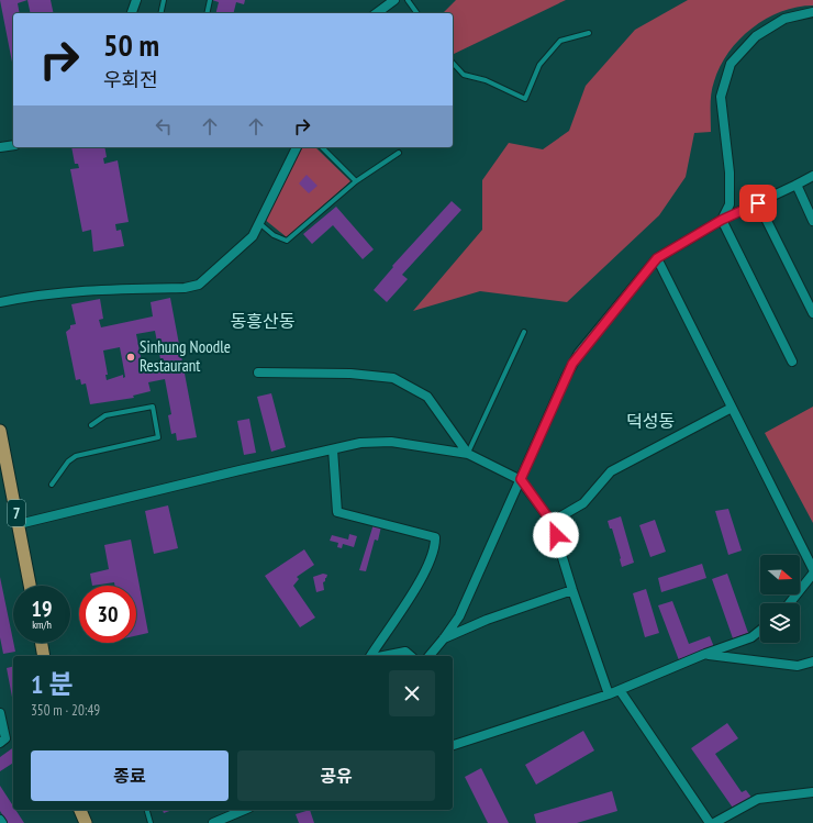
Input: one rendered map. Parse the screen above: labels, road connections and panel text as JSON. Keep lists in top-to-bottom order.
{
  "streets": {
    "highway": ["7"]
  },
  "districts": ["동흥산동", "덕성동"],
  "places": ["Sinhung Noodle Restaurant"],
  "north": "right",
  "page": {
    "turn": ["50 m", "우회전"],
    "speed": "19 km/h",
    "limit": "30",
    "heading": ["1 분", "350 m · 20:49"],
    "buttons": ["종료", "공유"]
  }
}
